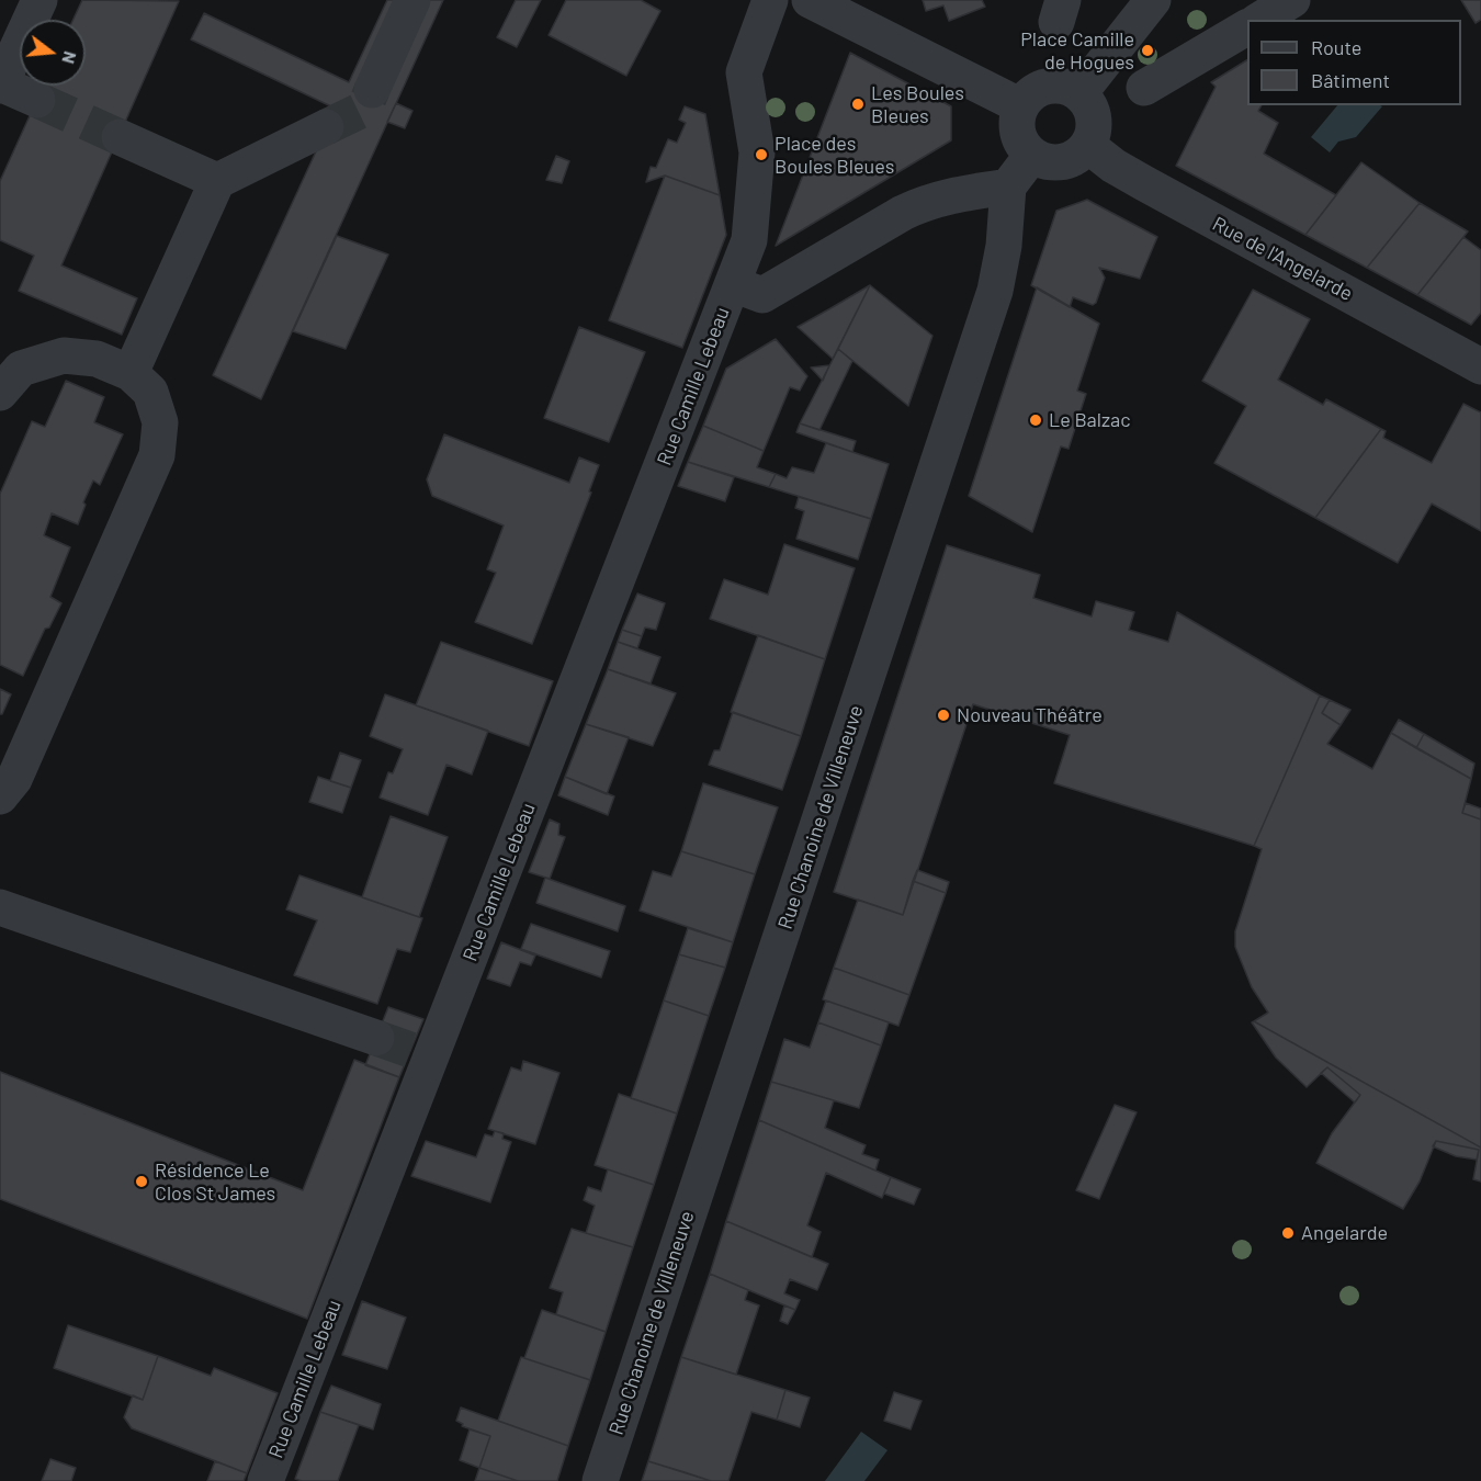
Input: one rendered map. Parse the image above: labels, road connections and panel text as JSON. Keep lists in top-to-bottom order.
{
  "streets": {
    "street": ["Rue de l'Angelarde", "Rue Camille Lebeau", "Rue Chanoine de Villeneuve"]
  },
  "crossings": [
    ["Rue Camille Lebeau", "Rue Chanoine de Villeneuve"]
  ],
  "places": [
    "Place Camille de Hogues",
    "Les Boules Bleues",
    "Place des Boules Bleues",
    "Le Balzac",
    "Nouveau Théâtre",
    "Résidence Le Clos St James",
    "Angelarde"
  ],
  "legend": ["Route", "Bâtiment"],
  "north": "right"
}
